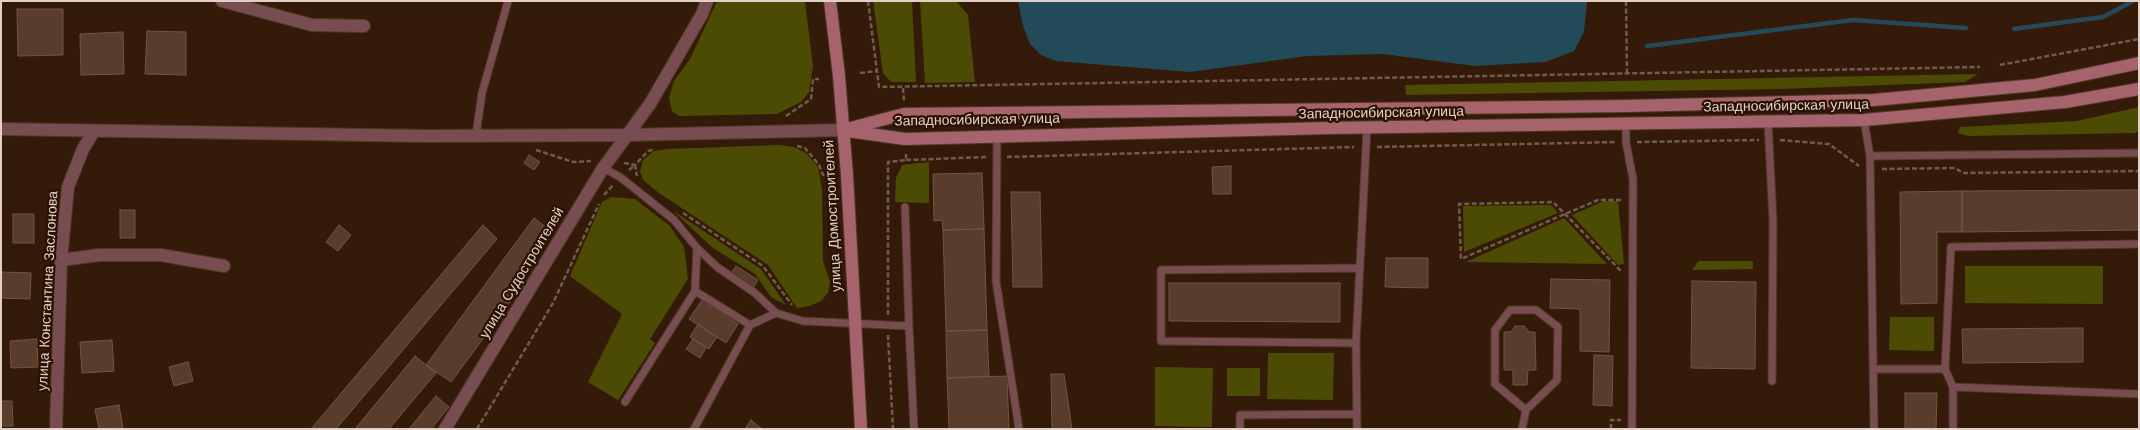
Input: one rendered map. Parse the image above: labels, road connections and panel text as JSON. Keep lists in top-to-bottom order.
{
  "streets": {
    "main road": ["Западносибирская улица", "улица Домостроителей"],
    "street": ["улица Судостроителей", "улица Константина Заслонова"]
  },
  "crossings": [
    ["Западносибирская улица", "улица Домостроителей"]
  ]
}
